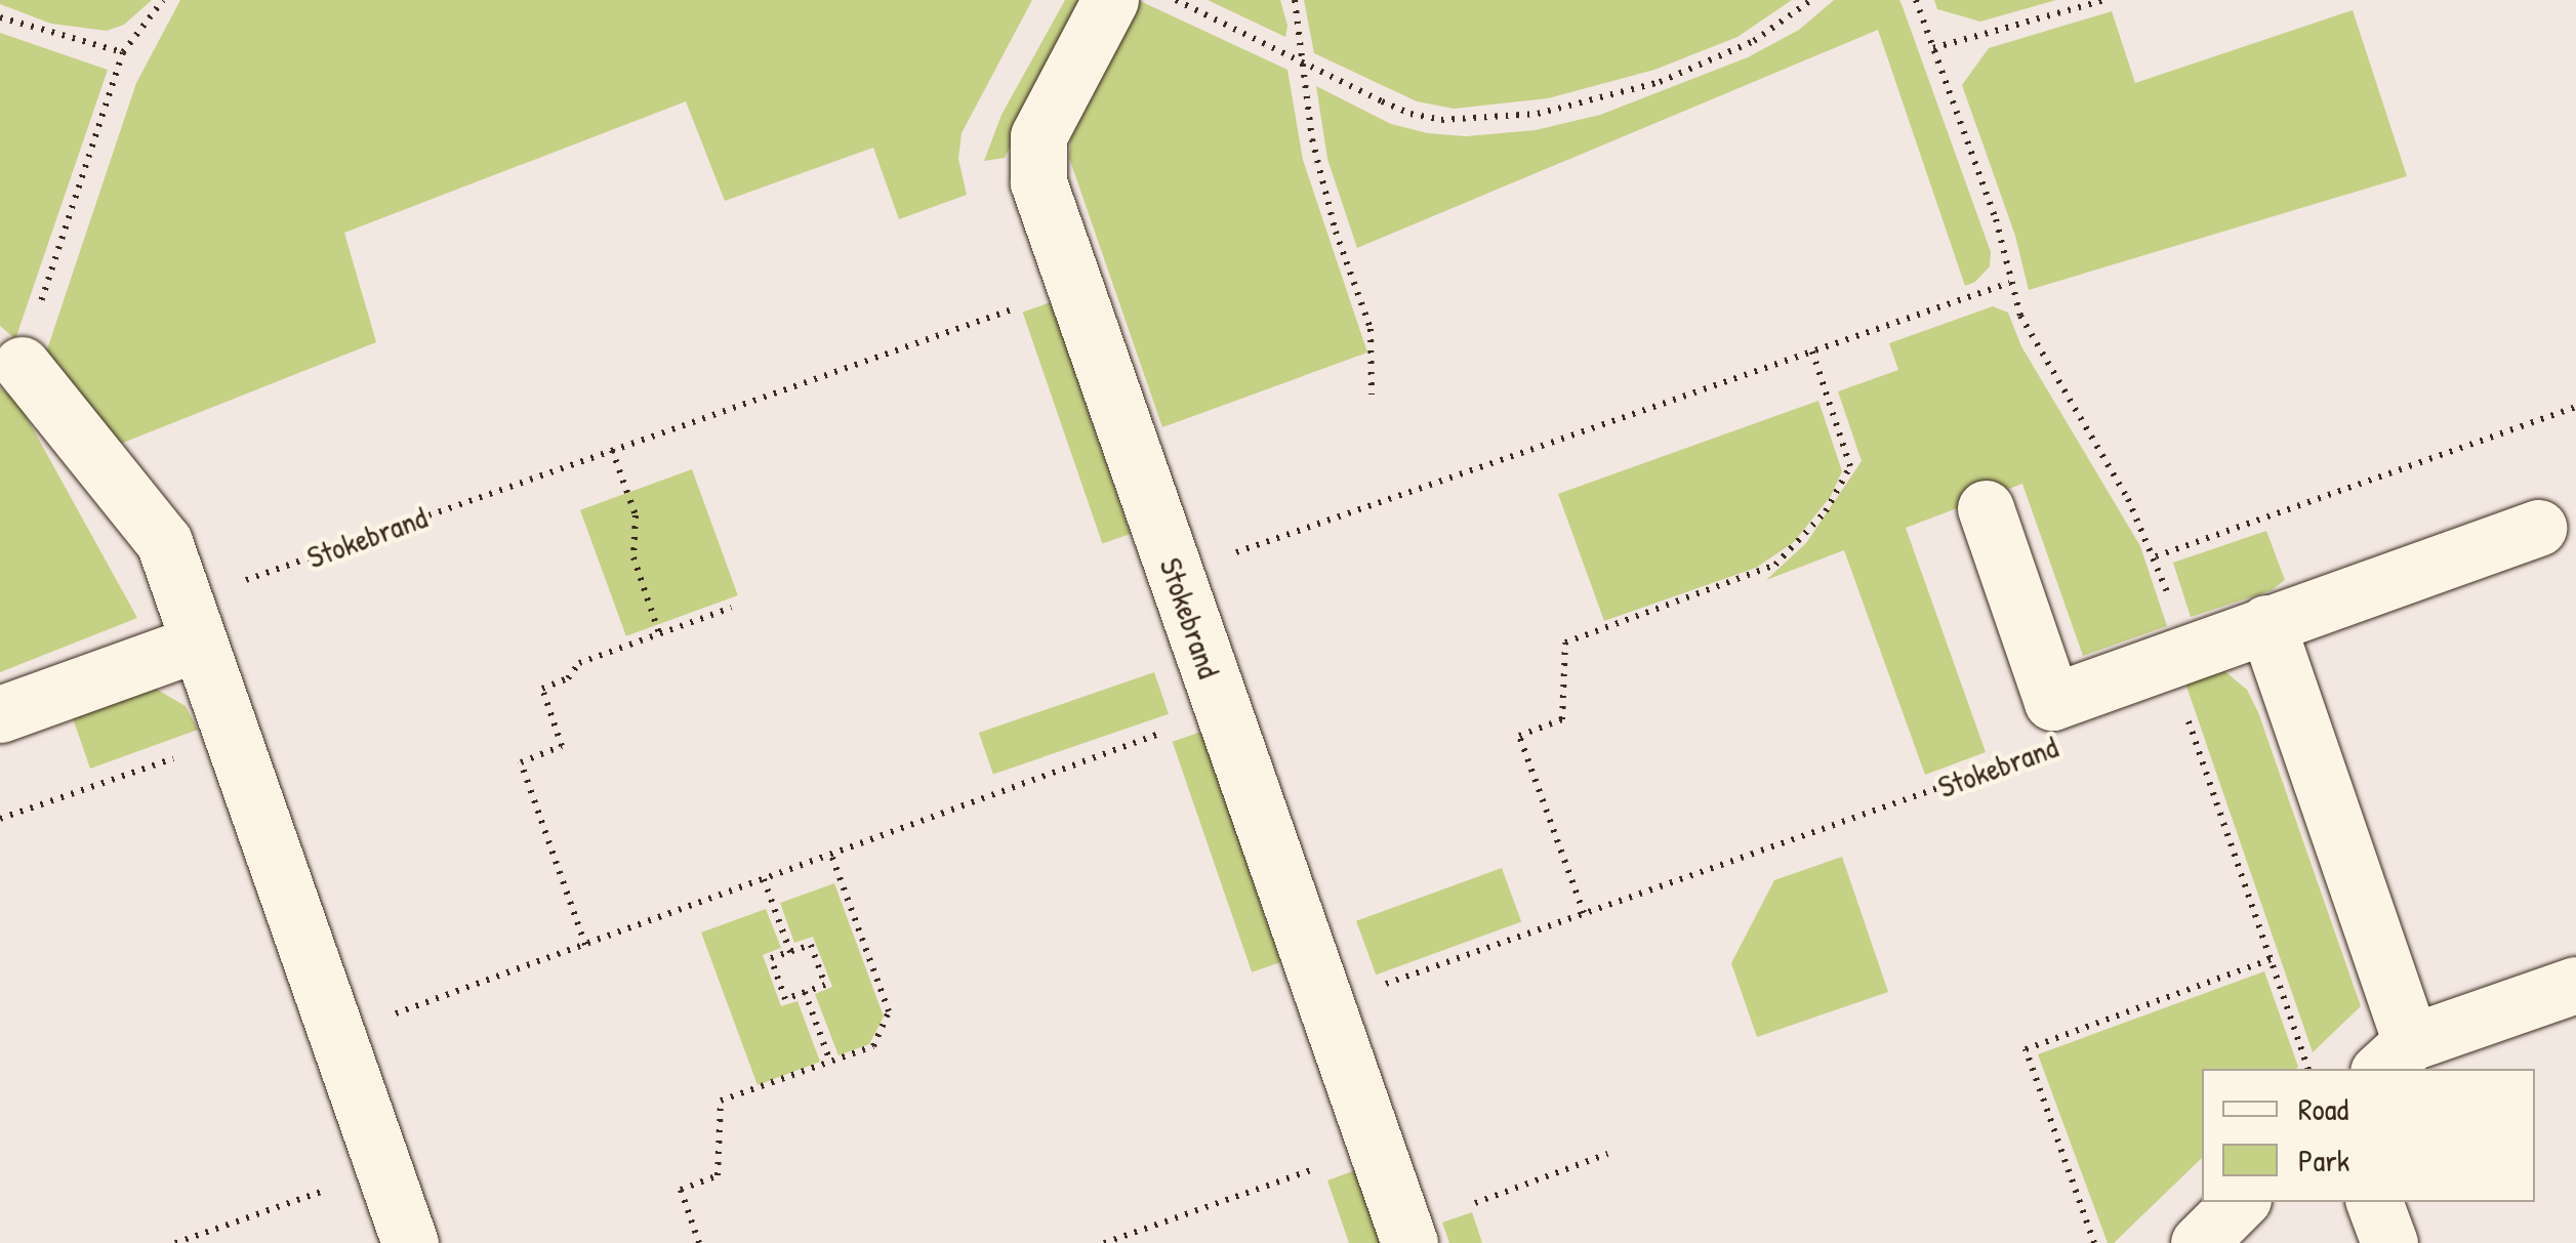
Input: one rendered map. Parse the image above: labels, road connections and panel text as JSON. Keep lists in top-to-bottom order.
{
  "streets": {
    "street": ["Stokebrand"]
  },
  "legend": ["Road", "Park"]
}
